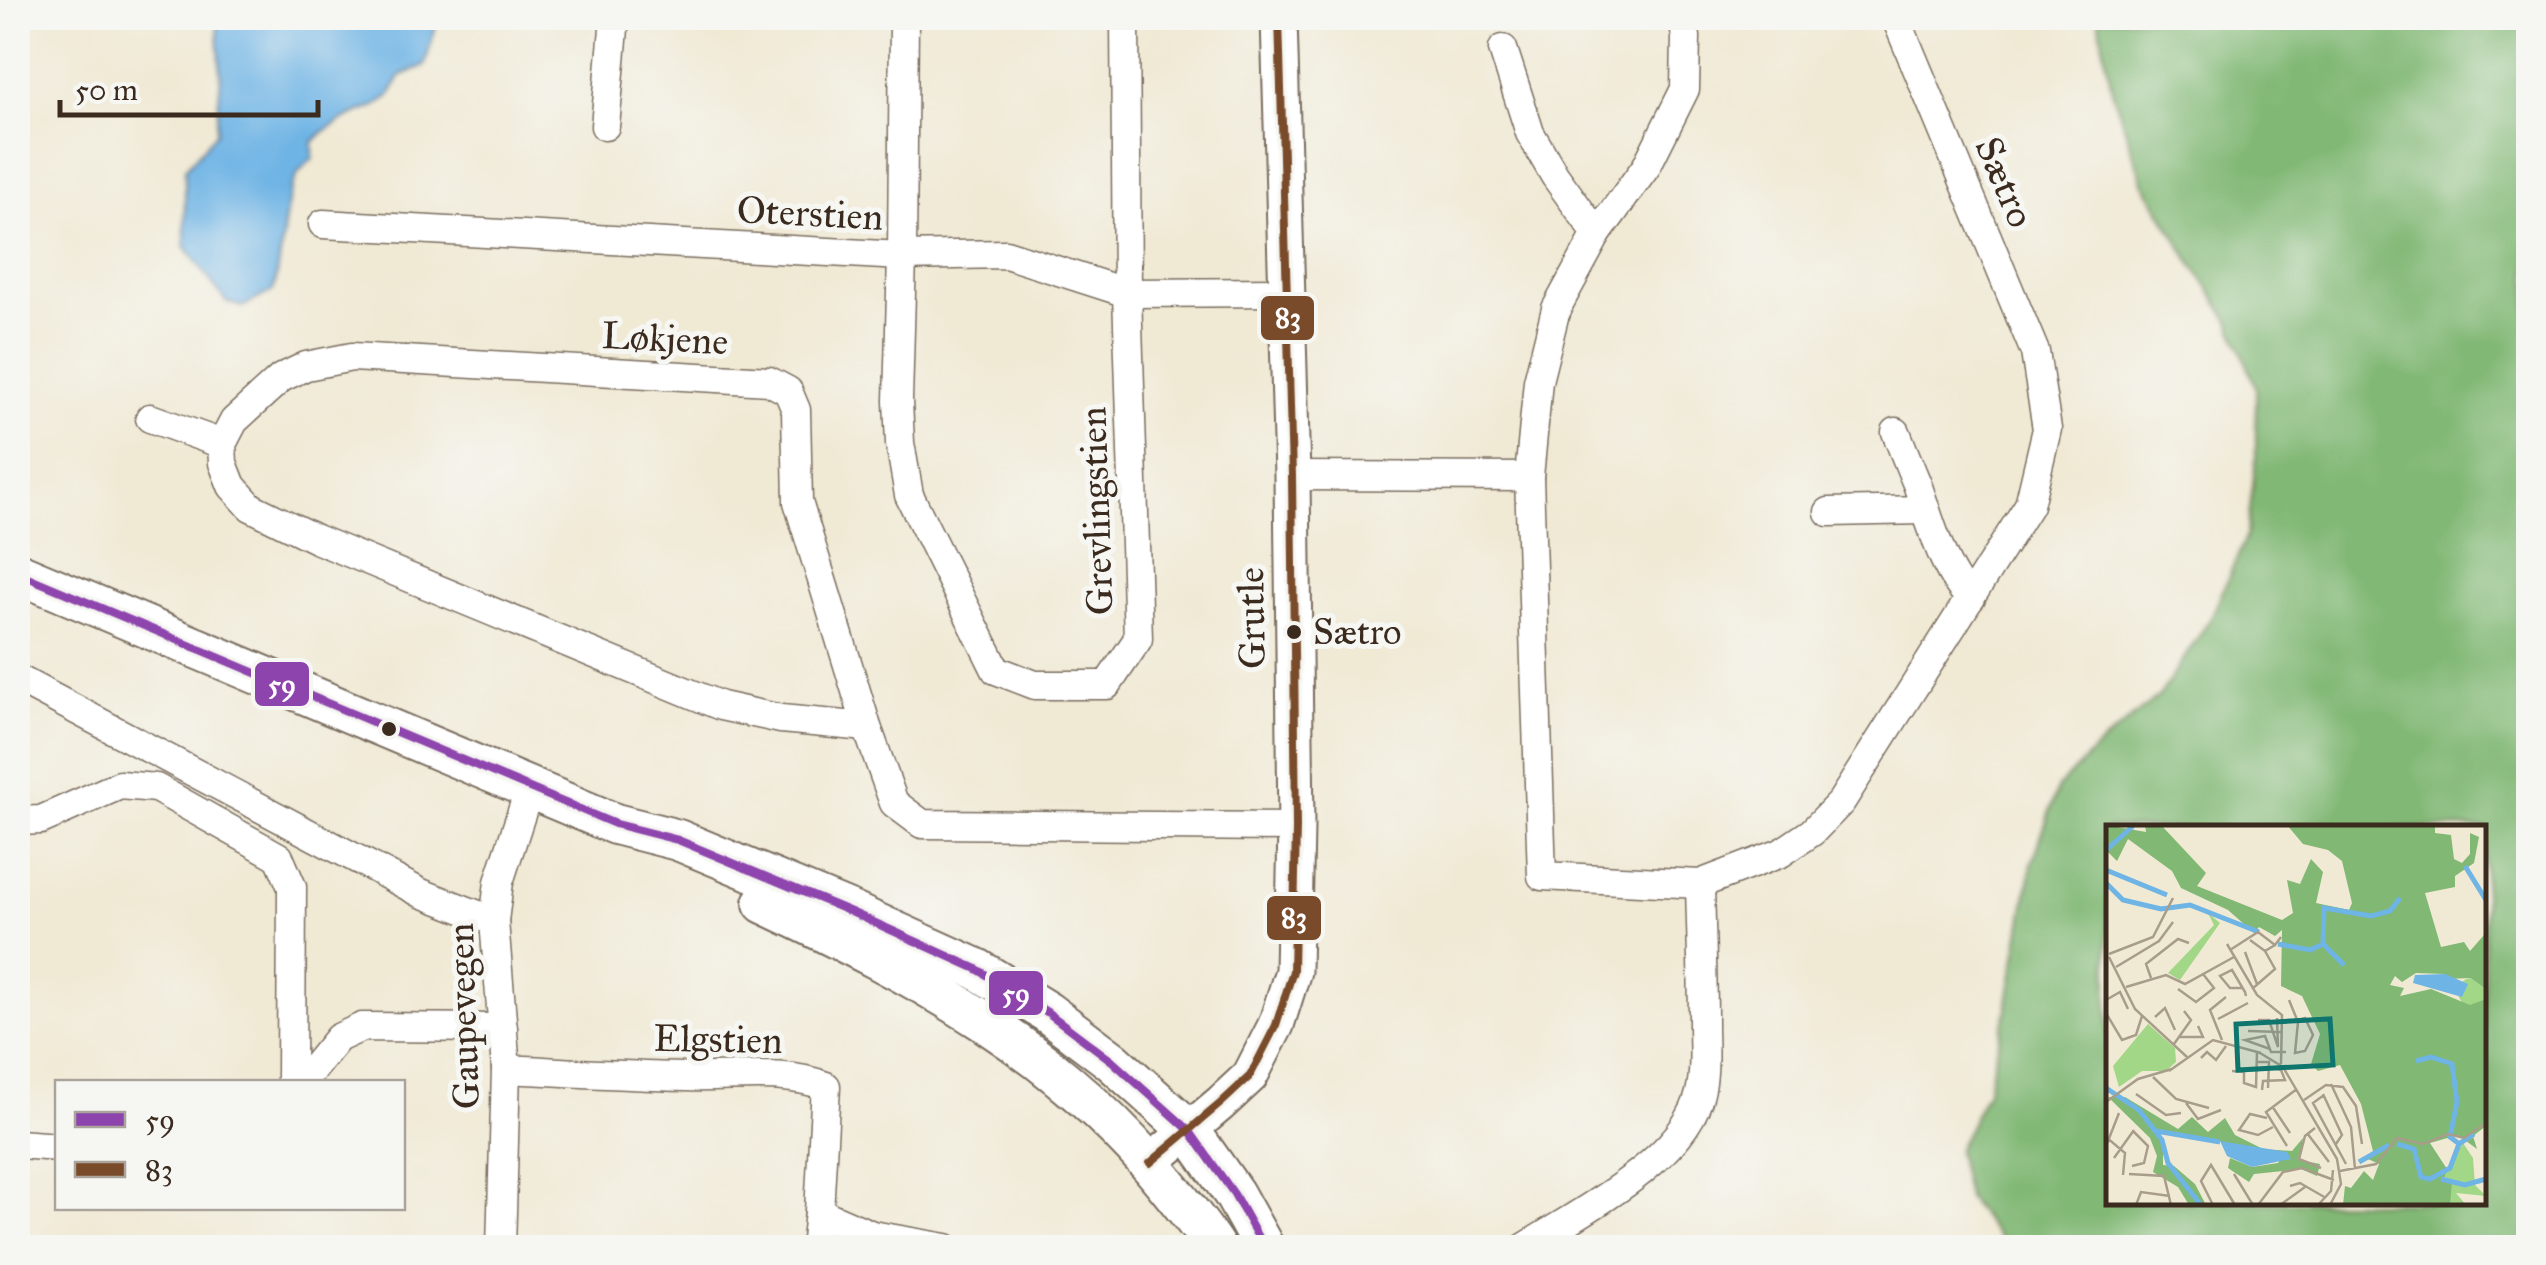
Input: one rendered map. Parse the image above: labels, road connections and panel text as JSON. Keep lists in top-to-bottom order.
{
  "streets": {
    "street": [
      "Sætro",
      "Oterstien",
      "Løkjene",
      "Grevlingstien",
      "Grutle",
      "Gaupevegen",
      "Elgstien"
    ]
  },
  "crossings": [
    ["Oterstien", "Grevlingstien"],
    ["Oterstien", "Grutle"],
    ["Løkjene", "Grutle"],
    ["Gaupevegen", "Elgstien"]
  ],
  "places": ["Sætro"],
  "lines": ["transit line 83", "transit line 59"],
  "legend": ["59", "83"],
  "scale_bar": "50 m"
}
